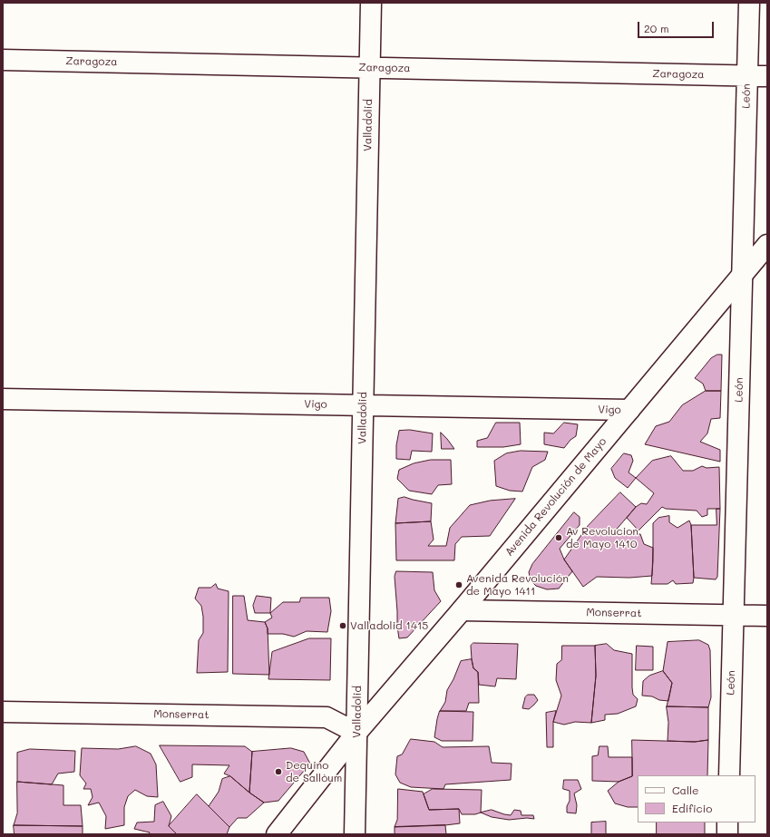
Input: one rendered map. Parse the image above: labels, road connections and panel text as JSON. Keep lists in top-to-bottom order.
{
  "streets": {
    "street": [
      "Zaragoza",
      "León",
      "Valladolid",
      "Vigo",
      "Avenida Revolución de Mayo",
      "Monserrat"
    ]
  },
  "crossings": [
    ["Zaragoza", "León"],
    ["Zaragoza", "Valladolid"],
    ["León", "Avenida Revolución de Mayo"],
    ["León", "Monserrat"],
    ["Valladolid", "Vigo"],
    ["Valladolid", "Avenida Revolución de Mayo"],
    ["Valladolid", "Monserrat"],
    ["Vigo", "Avenida Revolución de Mayo"],
    ["Avenida Revolución de Mayo", "Monserrat"]
  ],
  "places": [
    "Av Revolucion de Mayo 1410",
    "Avenida Revolución de Mayo 1411",
    "Valladolid 1415",
    "Dequino de Sallòum"
  ],
  "legend": ["Calle", "Edificio"],
  "scale_bar": "20 m"
}
